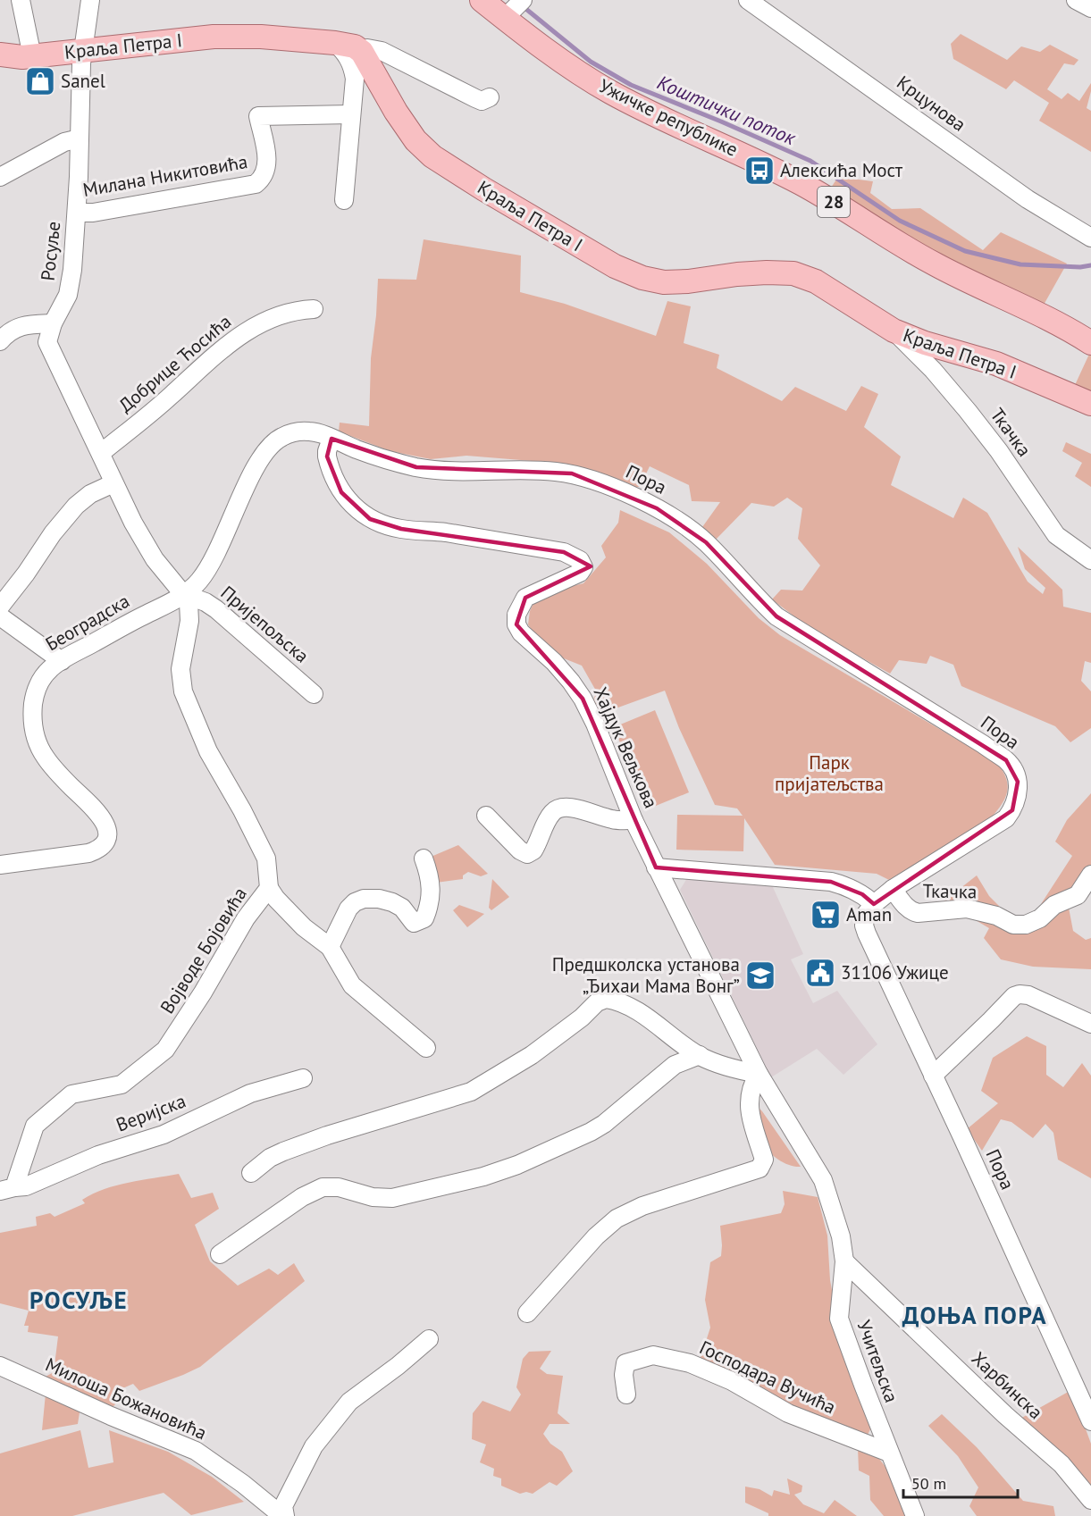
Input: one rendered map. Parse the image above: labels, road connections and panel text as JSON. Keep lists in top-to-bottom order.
{
  "streets": {
    "main road": ["Краља Петра I", "Ужичке републике", "28"],
    "street": [
      "Крцунова",
      "Милана Никитовића",
      "Росуље",
      "Добрице Ћосића",
      "Ткачка",
      "Пора",
      "Београдска",
      "Пријепољска",
      "Хајдук Вељкова",
      "Војводе Бојовића",
      "Веријска",
      "Учитељска",
      "Господара Вучића",
      "Харбинска",
      "Милоша Божановића"
    ]
  },
  "crossings": [
    ["Краља Петра I", "Росуље"],
    ["Краља Петра I", "Ткачка"],
    ["Милана Никитовића", "Росуље"],
    ["Росуље", "Добрице Ћосића"],
    ["Росуље", "Београдска"],
    ["Росуље", "Пријепољска"],
    ["Росуље", "Војводе Бојовића"],
    ["Ткачка", "Пора"],
    ["Пора", "Београдска"],
    ["Пора", "Хајдук Вељкова"],
    ["Београдска", "Пријепољска"],
    ["Београдска", "Хајдук Вељкова"],
    ["Београдска", "Војводе Бојовића"],
    ["Пријепољска", "Војводе Бојовића"],
    ["Хајдук Вељкова", "Учитељска"],
    ["Војводе Бојовића", "Веријска"],
    ["Учитељска", "Господара Вучића"],
    ["Учитељска", "Харбинска"]
  ],
  "districts": ["РОСУЉЕ", "ДОЊА ПОРА"],
  "water": ["Коштички поток"],
  "parks": ["Парк пријатељства"],
  "places": {
    "shop": ["Sanel"],
    "bus stop": ["Алексића Мост"],
    "supermarket": ["Aman"],
    "public building": ["31106 Ужице"],
    "school or university": ["Предшколска установа „Ђихаи Мама Вонг”"]
  },
  "scale_bar": "50 m"
}
